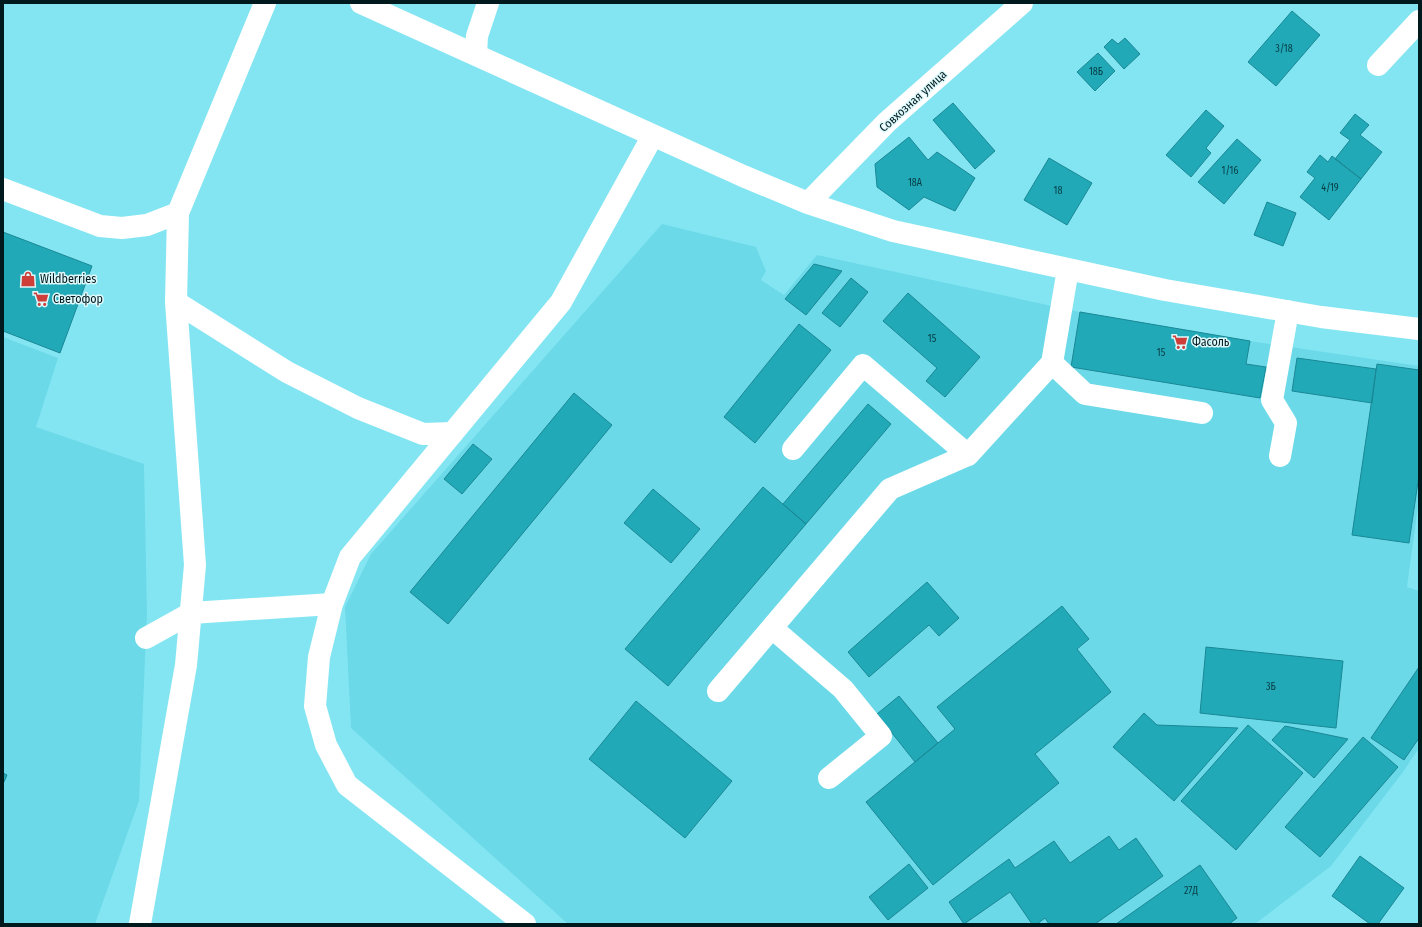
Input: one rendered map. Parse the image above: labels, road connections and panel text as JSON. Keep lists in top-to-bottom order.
{
  "streets": {
    "street": ["Совхозная улица"]
  },
  "places": {
    "shop": ["Wildberries"],
    "supermarket": ["Светофор", "Фасоль"]
  },
  "house_numbers": [
    "3/18",
    "18Б",
    "1/16",
    "18А",
    "4/19",
    "18",
    "15",
    "15",
    "3Б",
    "27Д"
  ]
}
